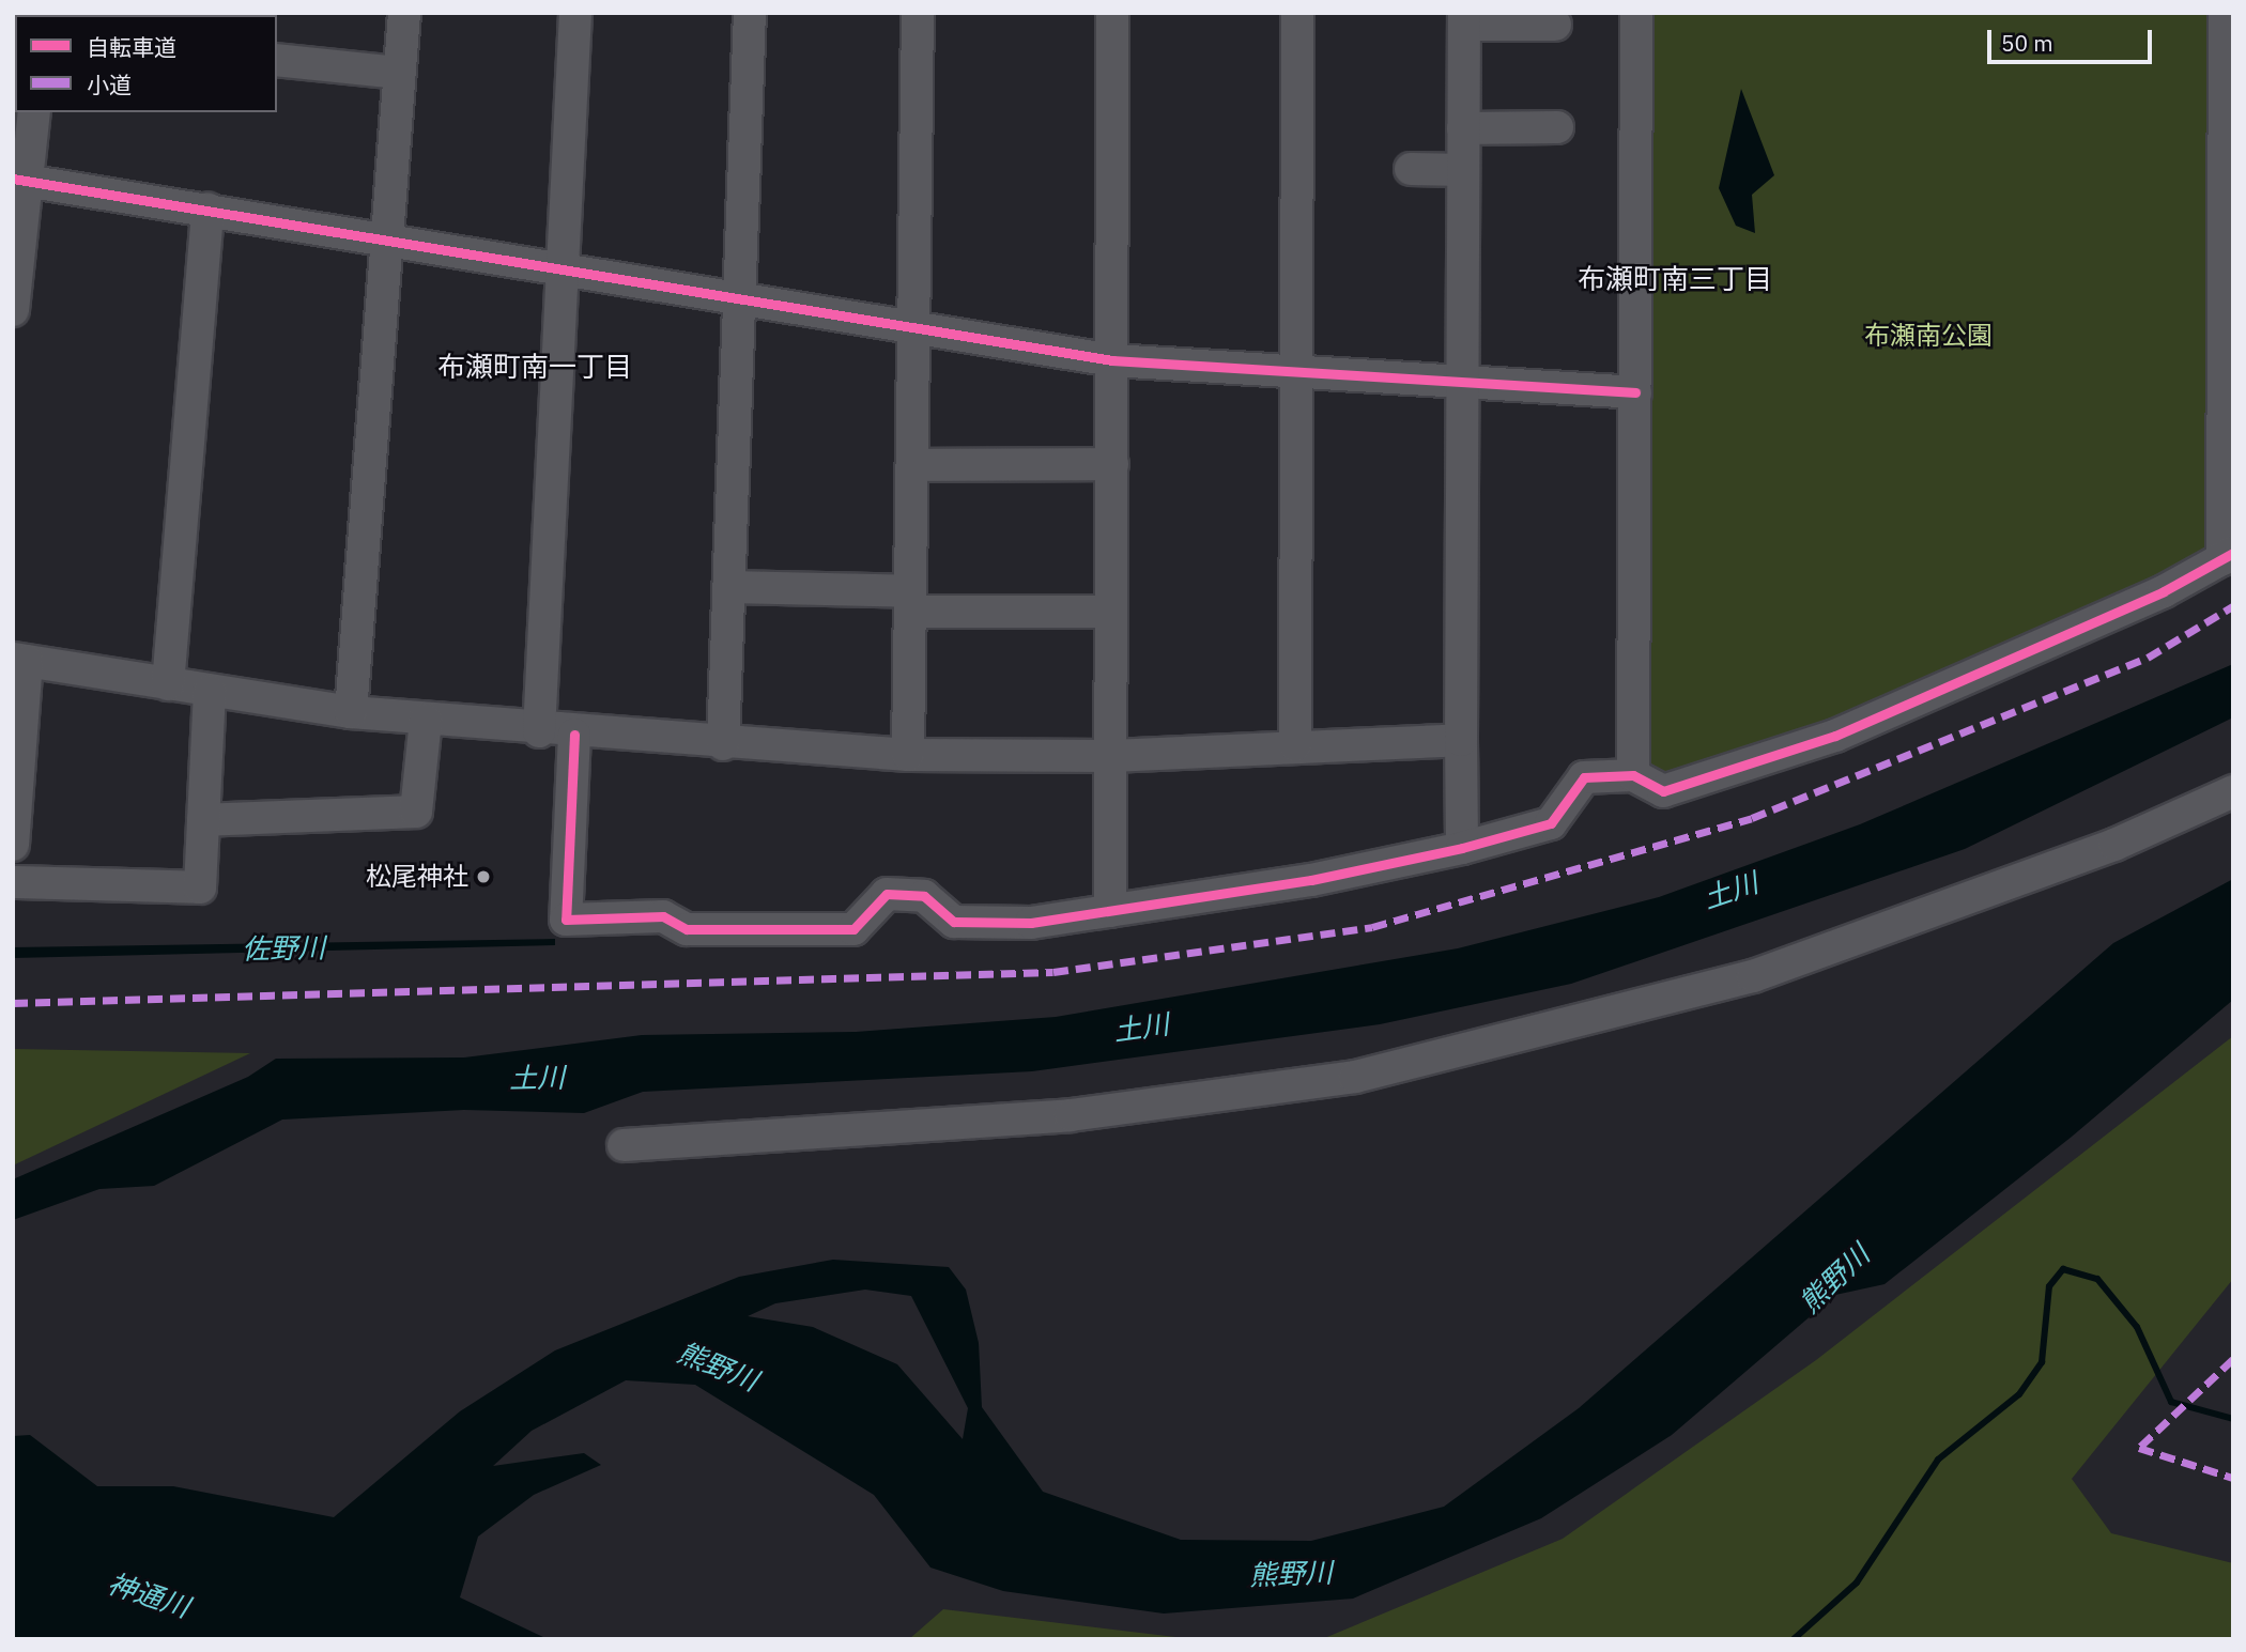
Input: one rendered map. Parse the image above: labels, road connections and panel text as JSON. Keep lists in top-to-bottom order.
{
  "districts": ["布瀬町南三丁目", "布瀬町南一丁目"],
  "water": [
    "土川",
    "佐野川",
    "熊野川",
    "神通川"
  ],
  "parks": ["布瀬南公園"],
  "places": ["松尾神社"],
  "legend": ["自転車道", "小道"],
  "scale_bar": "50 m"
}
